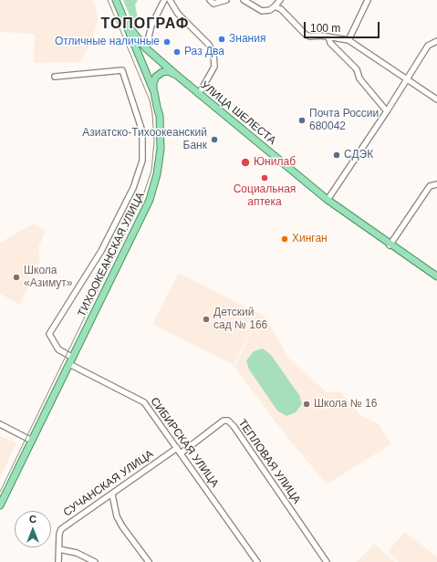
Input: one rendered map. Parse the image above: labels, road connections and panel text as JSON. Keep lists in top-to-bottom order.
{
  "streets": {
    "main road": ["УЛИЦА ШЕЛЕСТА", "ТИХООКЕАНСКАЯ УЛИЦА"],
    "street": ["СИБИРСКАЯ УЛИЦА", "ТЕПЛОВАЯ УЛИЦА", "СУЧАНСКАЯ УЛИЦА"]
  },
  "crossings": [
    ["УЛИЦА ШЕЛЕСТА", "ТИХООКЕАНСКАЯ УЛИЦА"],
    ["ТИХООКЕАНСКАЯ УЛИЦА", "СИБИРСКАЯ УЛИЦА"],
    ["СИБИРСКАЯ УЛИЦА", "ТЕПЛОВАЯ УЛИЦА"],
    ["СИБИРСКАЯ УЛИЦА", "СУЧАНСКАЯ УЛИЦА"]
  ],
  "districts": ["ТОПОГРАФ"],
  "places": [
    "Знания",
    "Отличные наличные",
    "Раз Два",
    "Почта России 680042",
    "Азиатско-Тихоокеанский Банк",
    "СДЭК",
    "Юнилаб",
    "Социальная аптека",
    "Хинган",
    "Школа «Азимут»",
    "Детский сад № 166",
    "Школа № 16"
  ],
  "scale_bar": "100 m",
  "north": "top"
}
